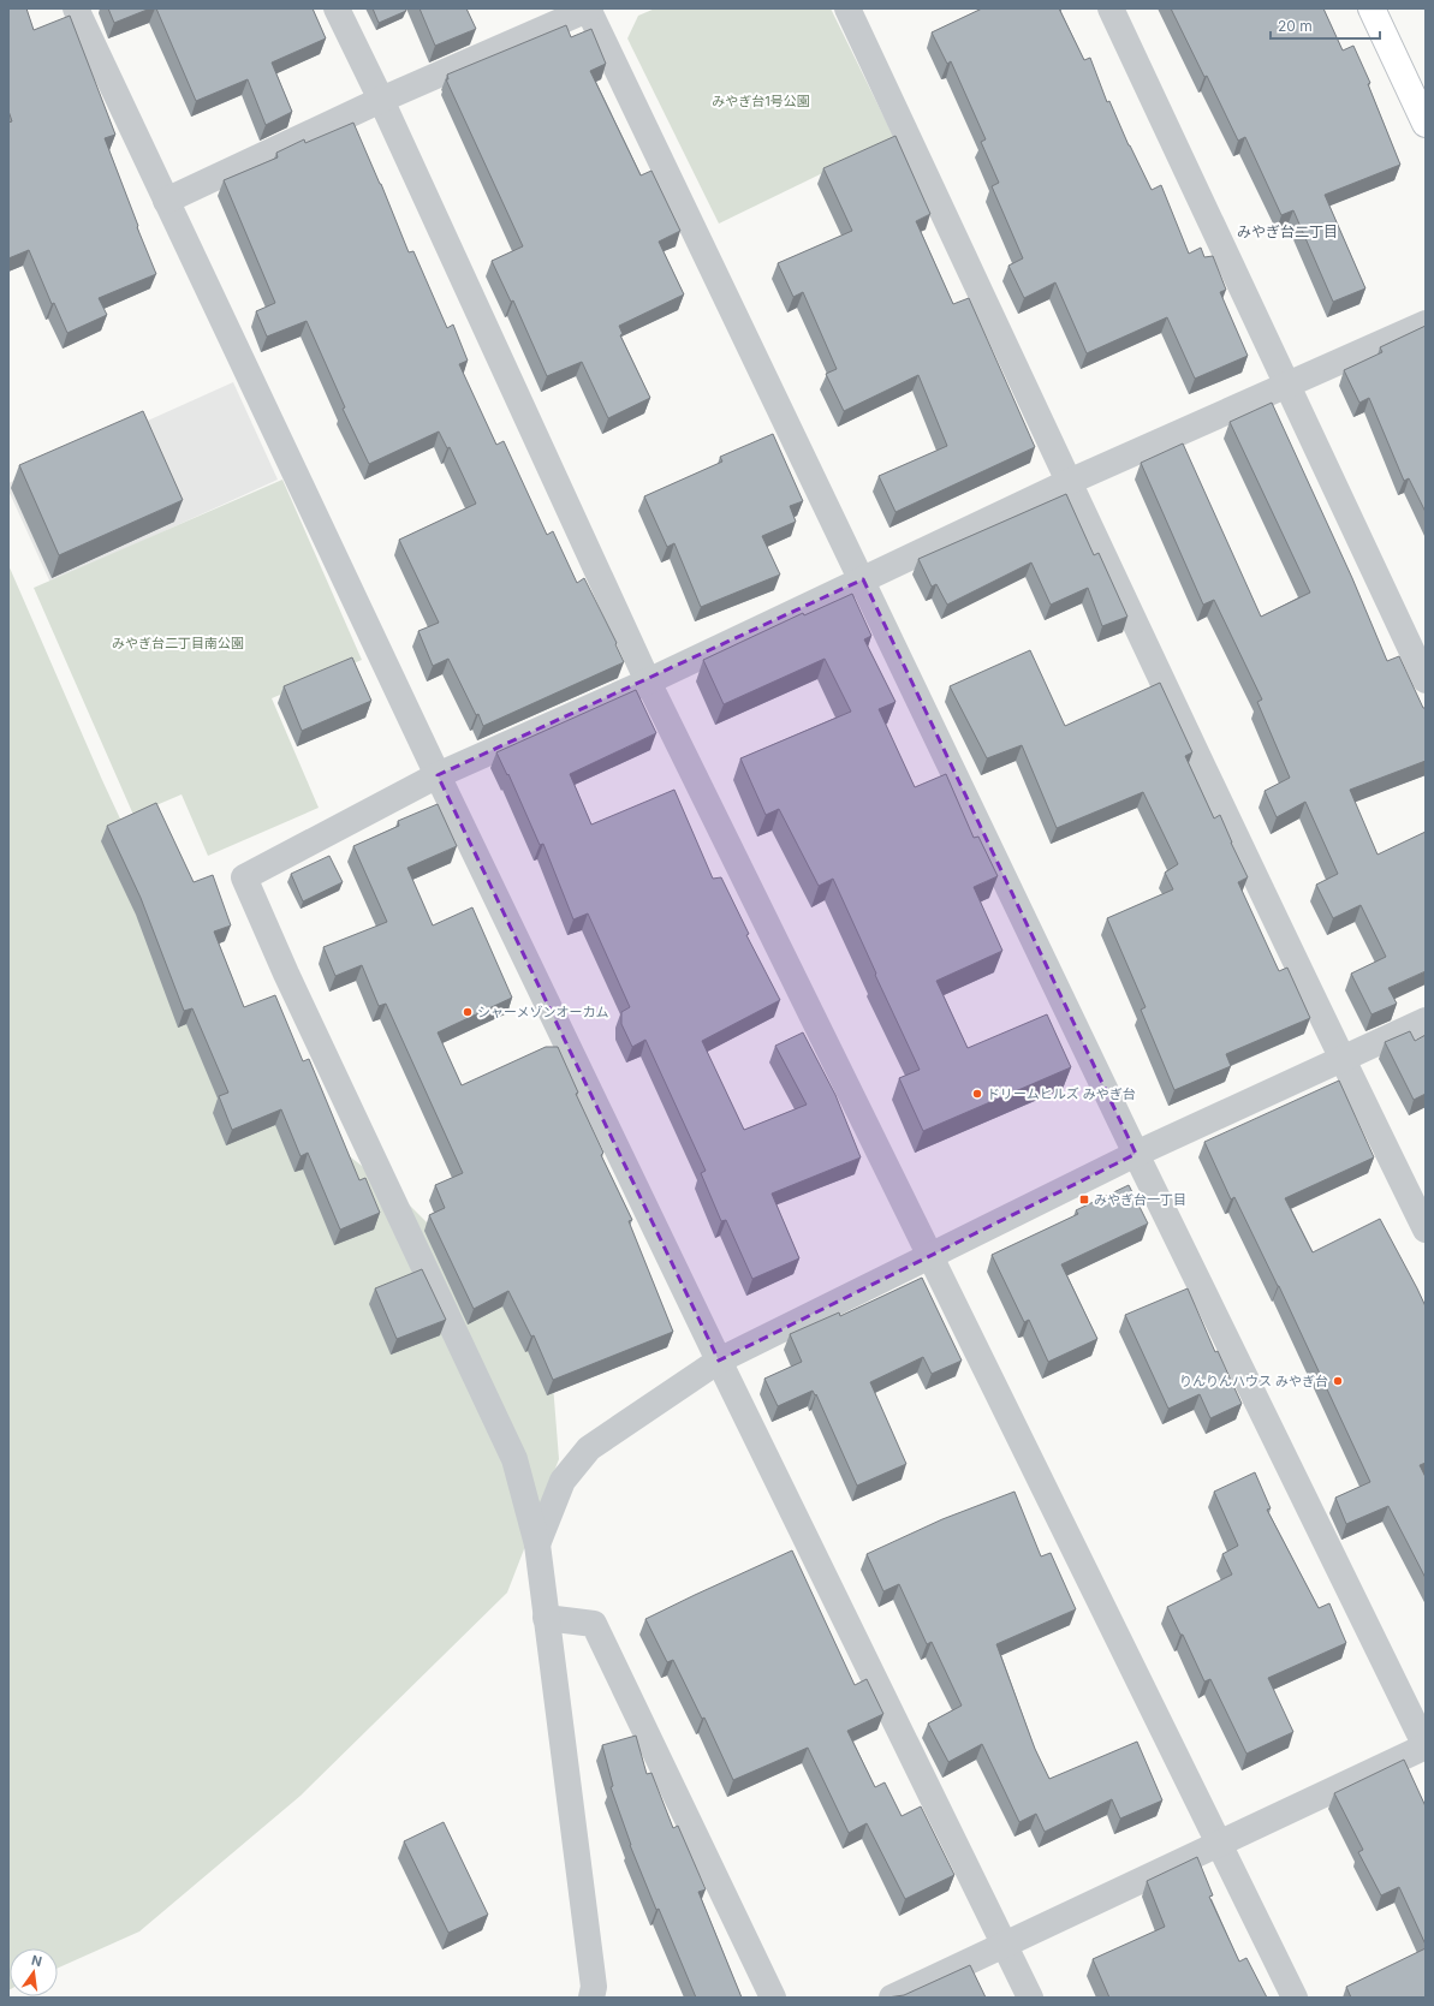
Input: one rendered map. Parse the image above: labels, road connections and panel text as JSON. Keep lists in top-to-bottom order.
{
  "districts": ["みやぎ台二丁目"],
  "parks": ["みやぎ台1号公園", "みやぎ台二丁目南公園"],
  "places": {
    "other": ["シャーメゾンオーカム", "ドリームヒルズ みやぎ台", "りんりんハウス みやぎ台"],
    "transit": ["みやぎ台一丁目"]
  },
  "scale_bar": "20 m",
  "north": "top"
}
